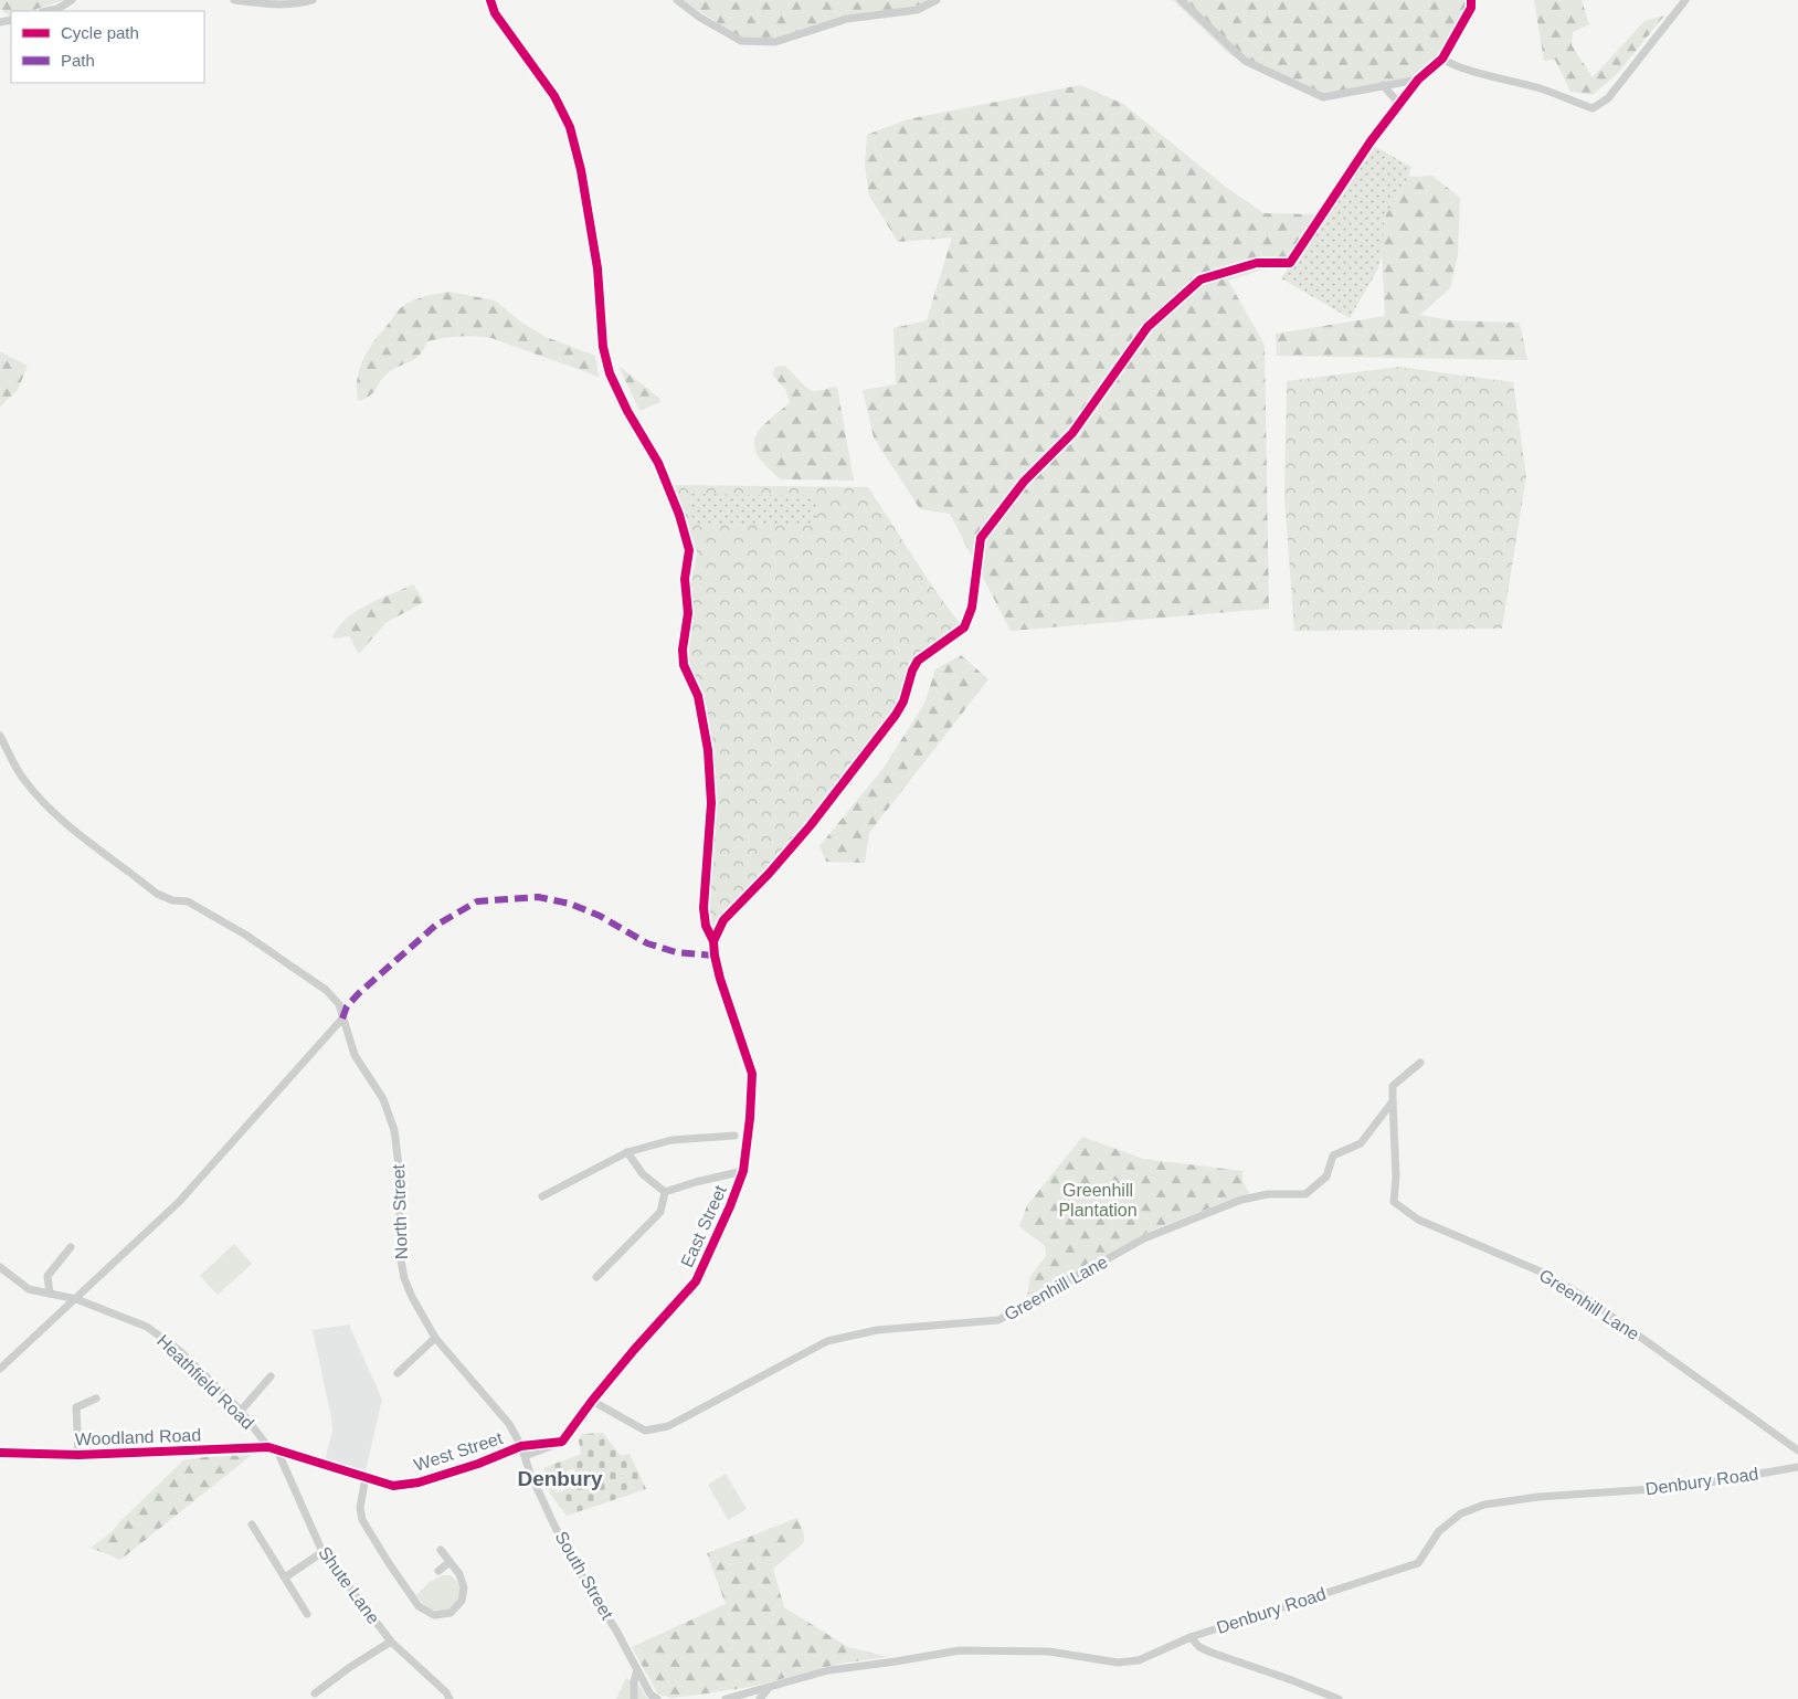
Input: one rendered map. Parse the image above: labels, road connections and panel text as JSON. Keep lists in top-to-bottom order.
{
  "streets": {
    "street": [
      "North Street",
      "East Street",
      "Greenhill Lane",
      "Heathfield Road",
      "Woodland Road",
      "West Street",
      "Denbury Road",
      "South Street",
      "Shute Lane"
    ]
  },
  "crossings": [
    ["North Street", "West Street"],
    ["North Street", "South Street"],
    ["East Street", "Greenhill Lane"],
    ["Heathfield Road", "Woodland Road"],
    ["Woodland Road", "West Street"],
    ["Woodland Road", "Shute Lane"],
    ["West Street", "South Street"],
    ["West Street", "Shute Lane"]
  ],
  "districts": ["Denbury"],
  "parks": ["Greenhill Plantation"],
  "legend": ["Cycle path", "Path"]
}
